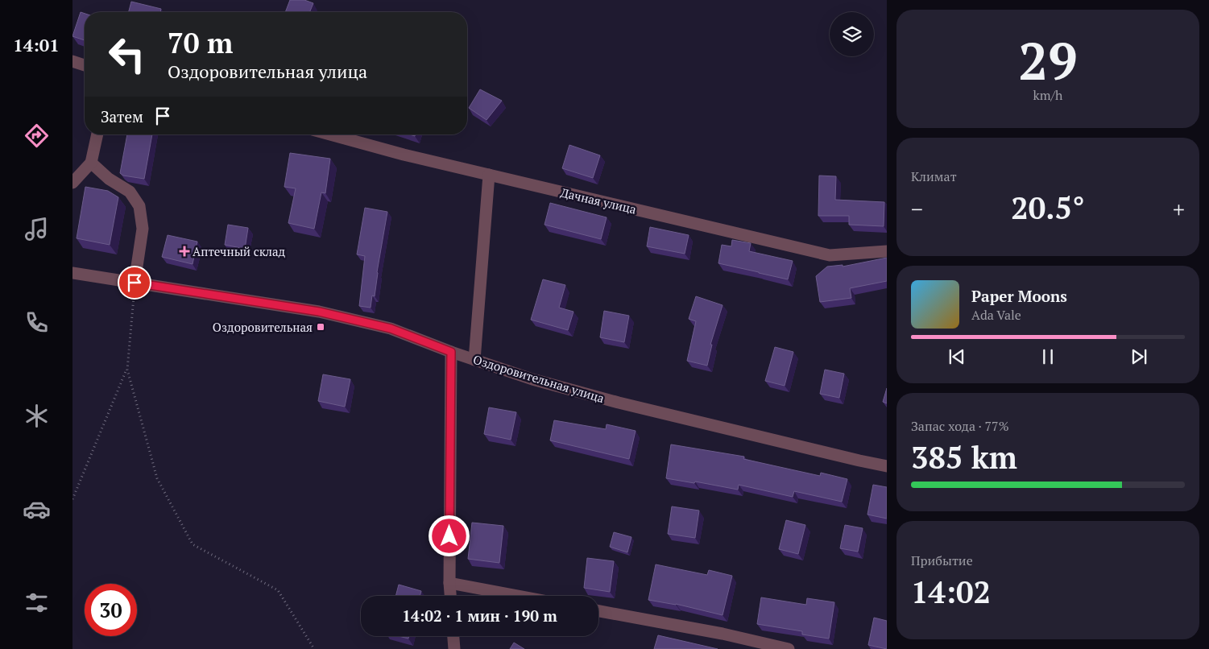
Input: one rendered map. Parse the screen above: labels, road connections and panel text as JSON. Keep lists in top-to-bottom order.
{
  "streets": {
    "street": ["Дачная улица", "Оздоровительная улица"]
  },
  "places": {
    "health": ["Аптечный склад"],
    "transit": ["Оздоровительная"]
  },
  "page": {
    "tabs": "14:01",
    "tile": [
      ["29", "km/h"],
      "Климат",
      ["Запас хода · 77%", "385 km"],
      ["Прибытие", "14:02"]
    ],
    "turn": ["70 m", "Оздоровительная улица"],
    "then": "Затем",
    "heat": ["−", "20.5°", "+"],
    "song": ["Paper Moons", "Ada Vale"],
    "limit": "30",
    "trip": "14:02 · 1 мин · 190 m"
  }
}
